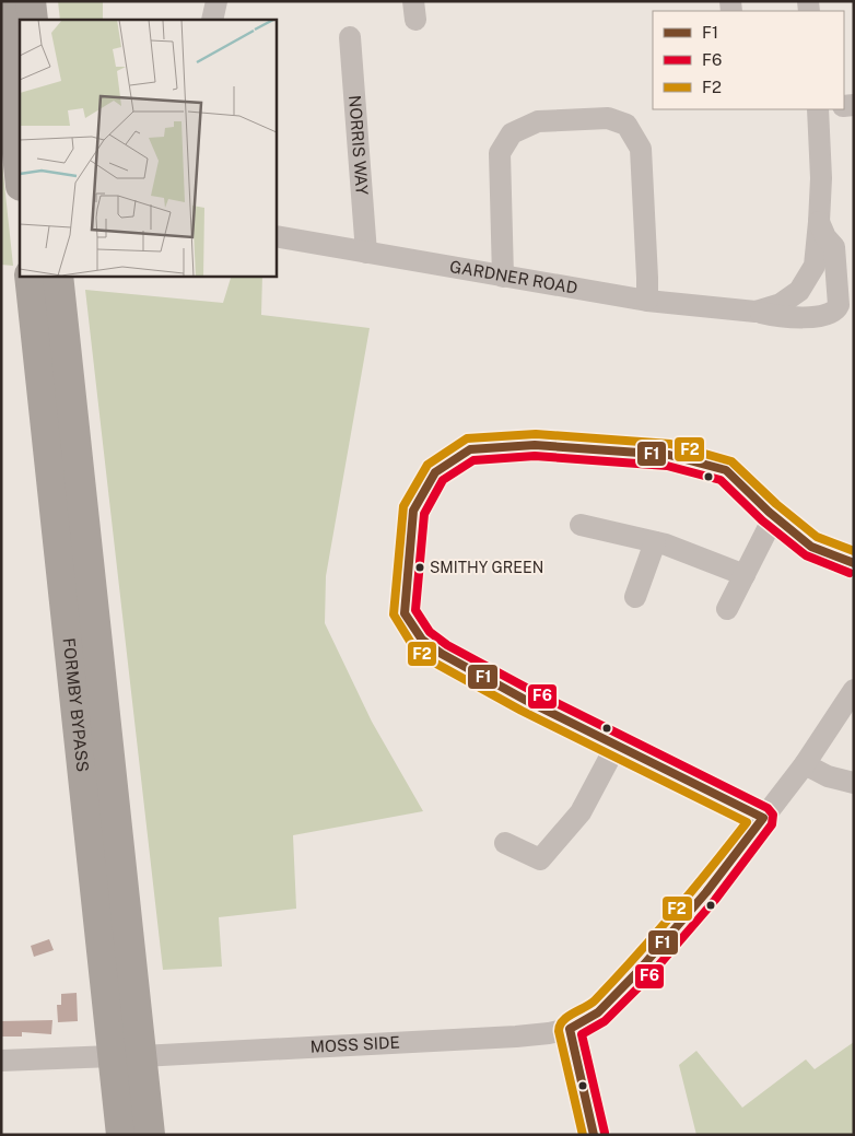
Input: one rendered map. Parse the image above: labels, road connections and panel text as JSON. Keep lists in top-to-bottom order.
{
  "streets": {
    "highway": ["FORMBY BYPASS"],
    "street": ["NORRIS WAY", "GARDNER ROAD", "MOSS SIDE"]
  },
  "crossings": [
    ["NORRIS WAY", "GARDNER ROAD"],
    ["FORMBY BYPASS", "MOSS SIDE"]
  ],
  "places": ["SMITHY GREEN"],
  "lines": ["transit line F2", "transit line F1", "transit line F6"],
  "legend": ["F1", "F6", "F2"]
}
